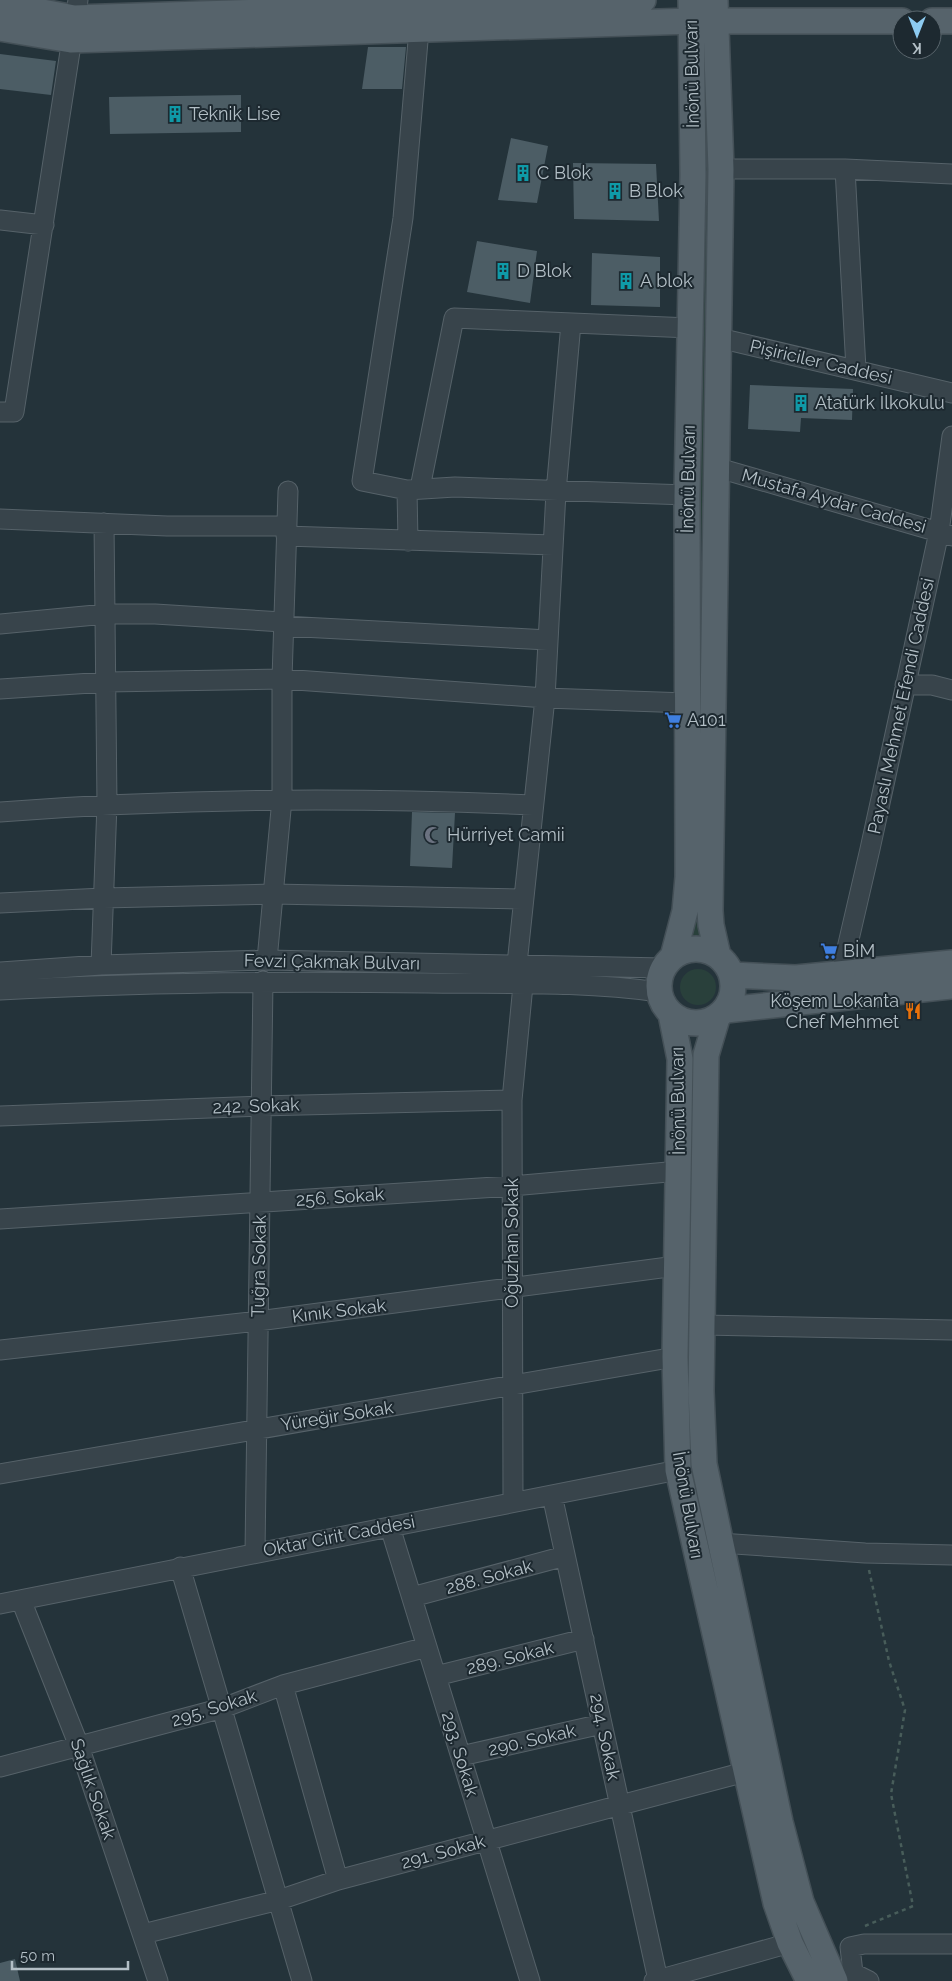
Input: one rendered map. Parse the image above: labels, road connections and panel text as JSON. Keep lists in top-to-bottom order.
{
  "streets": {
    "main road": ["İnönü Bulvarı"],
    "street": [
      "Pişiriciler Caddesi",
      "Mustafa Aydar Caddesi",
      "Payaslı Mehmet Efendi Caddesi",
      "Fevzi Çakmak Bulvarı",
      "242. Sokak",
      "256. Sokak",
      "Oğuzhan Sokak",
      "Tuğra Sokak",
      "Kınık Sokak",
      "Yüreğir Sokak",
      "Oktar Cirit Caddesi",
      "288. Sokak",
      "289. Sokak",
      "295. Sokak",
      "294. Sokak",
      "290. Sokak",
      "293. Sokak",
      "Sağlık Sokak",
      "291. Sokak"
    ]
  },
  "crossings": [
    ["İnönü Bulvarı", "Fevzi Çakmak Bulvarı"],
    ["İnönü Bulvarı", "256. Sokak"],
    ["İnönü Bulvarı", "Kınık Sokak"],
    ["İnönü Bulvarı", "Yüreğir Sokak"],
    ["İnönü Bulvarı", "Oktar Cirit Caddesi"],
    ["İnönü Bulvarı", "291. Sokak"],
    ["Mustafa Aydar Caddesi", "Payaslı Mehmet Efendi Caddesi"],
    ["Fevzi Çakmak Bulvarı", "Oğuzhan Sokak"],
    ["Fevzi Çakmak Bulvarı", "Tuğra Sokak"],
    ["242. Sokak", "Oğuzhan Sokak"],
    ["242. Sokak", "Tuğra Sokak"],
    ["256. Sokak", "Oğuzhan Sokak"],
    ["256. Sokak", "Tuğra Sokak"],
    ["Oğuzhan Sokak", "Kınık Sokak"],
    ["Oğuzhan Sokak", "Yüreğir Sokak"],
    ["Oğuzhan Sokak", "Oktar Cirit Caddesi"],
    ["Tuğra Sokak", "Kınık Sokak"],
    ["Tuğra Sokak", "Yüreğir Sokak"],
    ["Tuğra Sokak", "Oktar Cirit Caddesi"],
    ["Oktar Cirit Caddesi", "294. Sokak"],
    ["Oktar Cirit Caddesi", "293. Sokak"],
    ["Oktar Cirit Caddesi", "Sağlık Sokak"],
    ["288. Sokak", "294. Sokak"],
    ["288. Sokak", "293. Sokak"],
    ["289. Sokak", "294. Sokak"],
    ["289. Sokak", "293. Sokak"],
    ["295. Sokak", "293. Sokak"],
    ["295. Sokak", "Sağlık Sokak"],
    ["294. Sokak", "290. Sokak"],
    ["294. Sokak", "291. Sokak"],
    ["290. Sokak", "293. Sokak"],
    ["293. Sokak", "291. Sokak"],
    ["Sağlık Sokak", "291. Sokak"]
  ],
  "places": {
    "building": [
      "Teknik Lise",
      "C Blok",
      "B Blok",
      "D Blok",
      "A blok",
      "Atatürk İlkokulu"
    ],
    "supermarket": ["A101", "BİM"],
    "mosque": ["Hürriyet Camii"],
    "restaurant": ["Köşem Lokanta Chef Mehmet"]
  },
  "scale_bar": "50 m",
  "north": "bottom"
}
